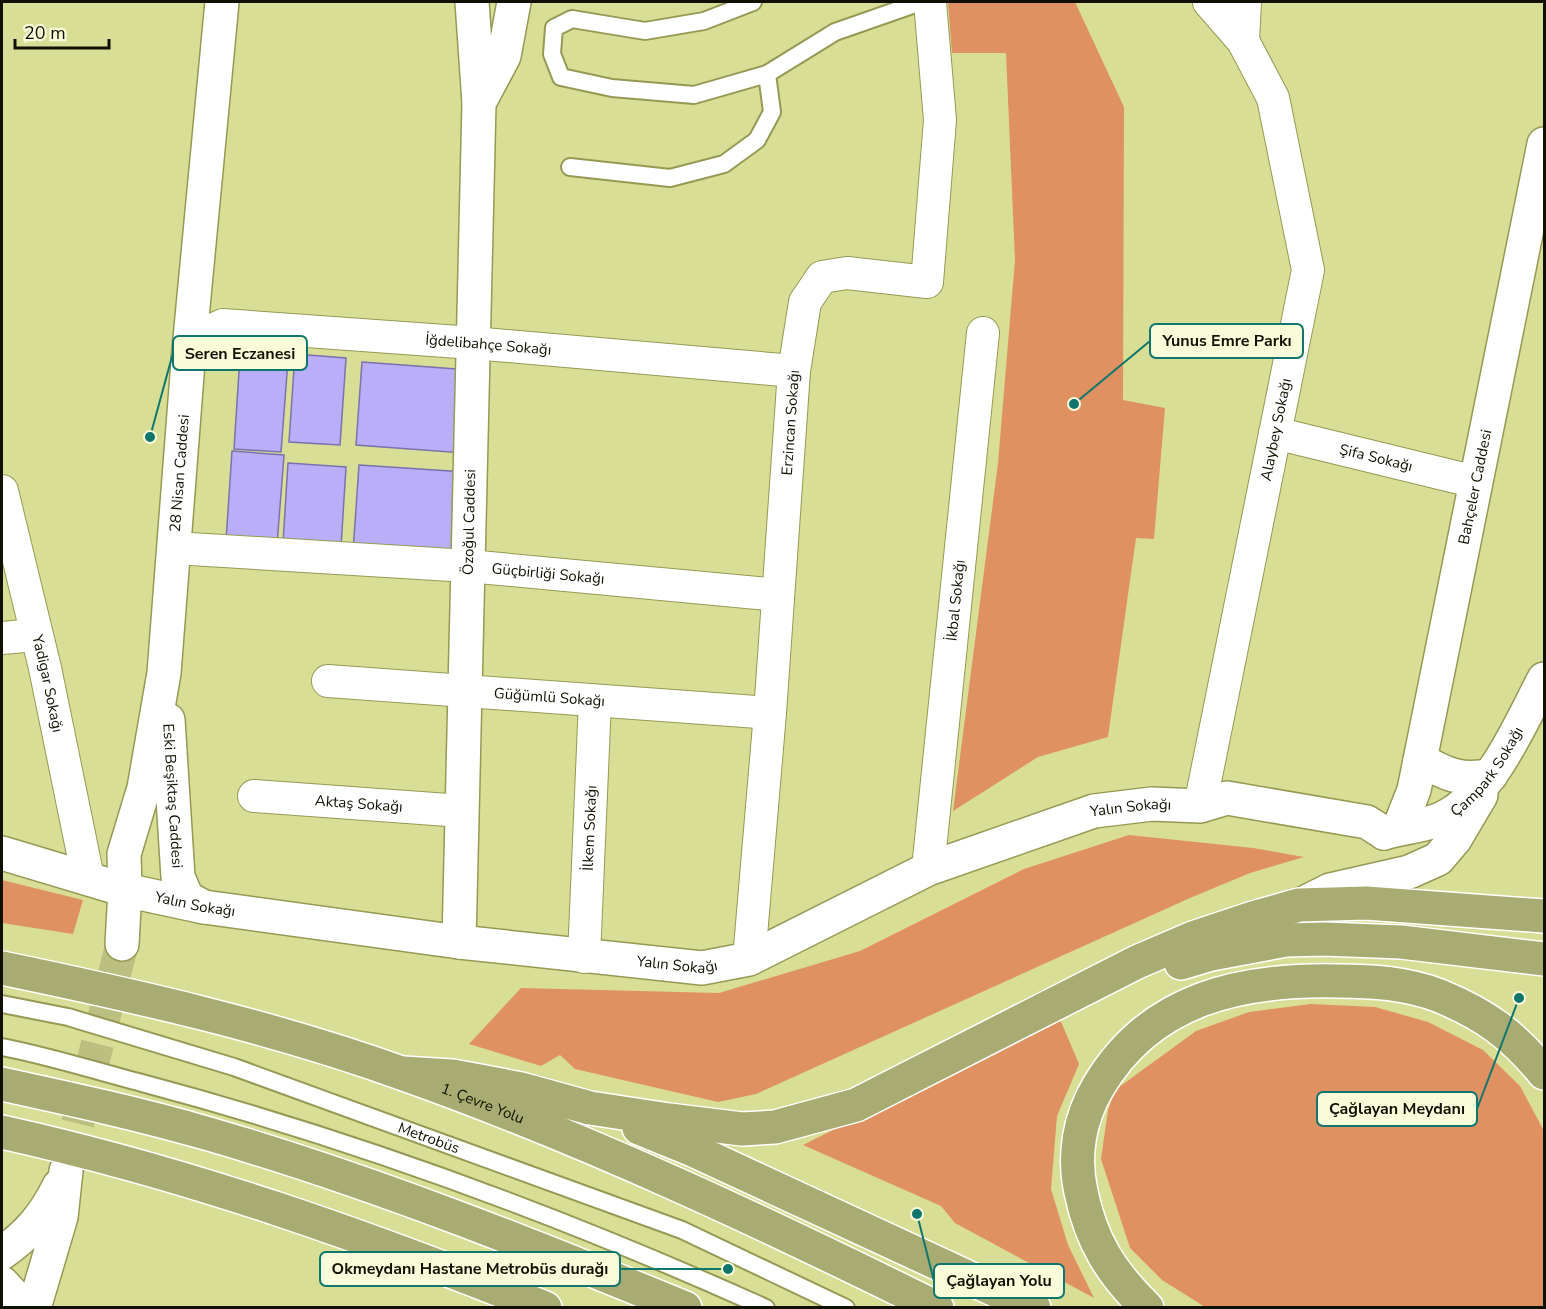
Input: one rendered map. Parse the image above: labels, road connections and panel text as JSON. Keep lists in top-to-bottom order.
{
  "streets": {
    "highway": ["1. Çevre Yolu"],
    "main road": [
      "28 Nisan Caddesi",
      "Bahçeler Caddesi",
      "Özoğul Caddesi",
      "Çampark Sokağı",
      "Eski Beşiktaş Caddesi",
      "Yalın Sokağı"
    ],
    "street": [
      "İğdelibahçe Sokağı",
      "Erzincan Sokağı",
      "Alaybey Sokağı",
      "Şifa Sokağı",
      "Güçbirliği Sokağı",
      "İkbal Sokağı",
      "Yadigar Sokağı",
      "Güğümlü Sokağı",
      "Aktaş Sokağı",
      "İlkem Sokağı"
    ],
    "lane": ["Metrobüs"]
  },
  "crossings": [
    ["İğdelibahçe Sokağı", "Erzincan Sokağı"],
    ["İğdelibahçe Sokağı", "28 Nisan Caddesi"],
    ["İğdelibahçe Sokağı", "Özoğul Caddesi"],
    ["Erzincan Sokağı", "Güçbirliği Sokağı"],
    ["Erzincan Sokağı", "Güğümlü Sokağı"],
    ["Erzincan Sokağı", "Yalın Sokağı"],
    ["Alaybey Sokağı", "Şifa Sokağı"],
    ["Alaybey Sokağı", "Yalın Sokağı"],
    ["Şifa Sokağı", "Bahçeler Caddesi"],
    ["28 Nisan Caddesi", "Güçbirliği Sokağı"],
    ["28 Nisan Caddesi", "Eski Beşiktaş Caddesi"],
    ["28 Nisan Caddesi", "Yalın Sokağı"],
    ["Bahçeler Caddesi", "Çampark Sokağı"],
    ["Bahçeler Caddesi", "Yalın Sokağı"],
    ["Özoğul Caddesi", "Güçbirliği Sokağı"],
    ["Özoğul Caddesi", "Güğümlü Sokağı"],
    ["Özoğul Caddesi", "Aktaş Sokağı"],
    ["Özoğul Caddesi", "Yalın Sokağı"],
    ["İkbal Sokağı", "Yalın Sokağı"],
    ["Yadigar Sokağı", "Yalın Sokağı"],
    ["Güğümlü Sokağı", "İlkem Sokağı"],
    ["Çampark Sokağı", "Yalın Sokağı"],
    ["Eski Beşiktaş Caddesi", "Yalın Sokağı"],
    ["Yalın Sokağı", "İlkem Sokağı"]
  ],
  "places": [
    "Yunus Emre Parkı",
    "Seren Eczanesi",
    "Çağlayan Meydanı",
    "Çağlayan Yolu",
    "Okmeydanı Hastane Metrobüs durağı"
  ],
  "scale_bar": "20 m"
}
